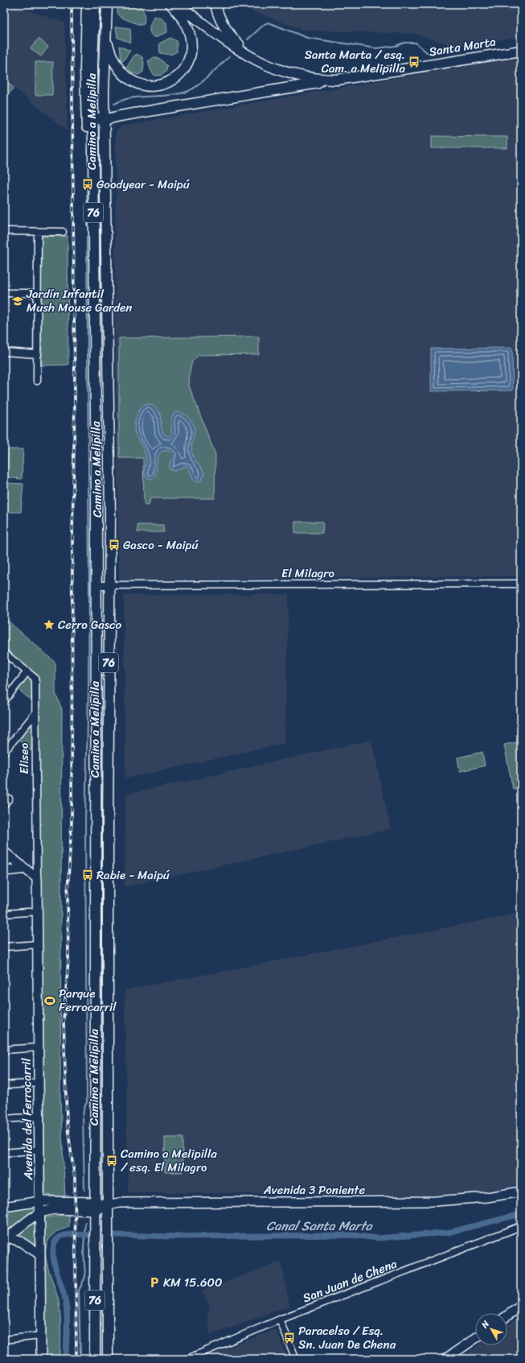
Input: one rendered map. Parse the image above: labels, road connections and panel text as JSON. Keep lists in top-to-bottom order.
{
  "streets": {
    "main road": ["Santa Marta", "Camino a Melipilla", "76"],
    "street": [
      "El Milagro",
      "Eliseo",
      "Avenida del Ferrocarril",
      "Avenida 3 Poniente",
      "San Juan de Chena"
    ]
  },
  "crossings": [
    ["Camino a Melipilla", "El Milagro"],
    ["Camino a Melipilla", "Avenida 3 Poniente"],
    ["Eliseo", "Avenida del Ferrocarril"],
    ["Avenida del Ferrocarril", "Avenida 3 Poniente"]
  ],
  "water": ["Canal Santa Marta"],
  "places": {
    "bus stop": [
      "Santa Marta / esq. Cam. a Melipilla",
      "Goodyear - Maipú",
      "Gasco - Maipú",
      "Rabie - Maipú",
      "Camino a Melipilla / esq. El Milagro",
      "Paracelso / Esq. Sn. Juan De Chena"
    ],
    "school or university": ["Jardín Infantil Mush Mouse Garden"],
    "place": ["Cerro Gasco"],
    "sports": ["Parque Ferrocarril"],
    "parking": ["KM 15.600"]
  },
  "north": "top left"
}
